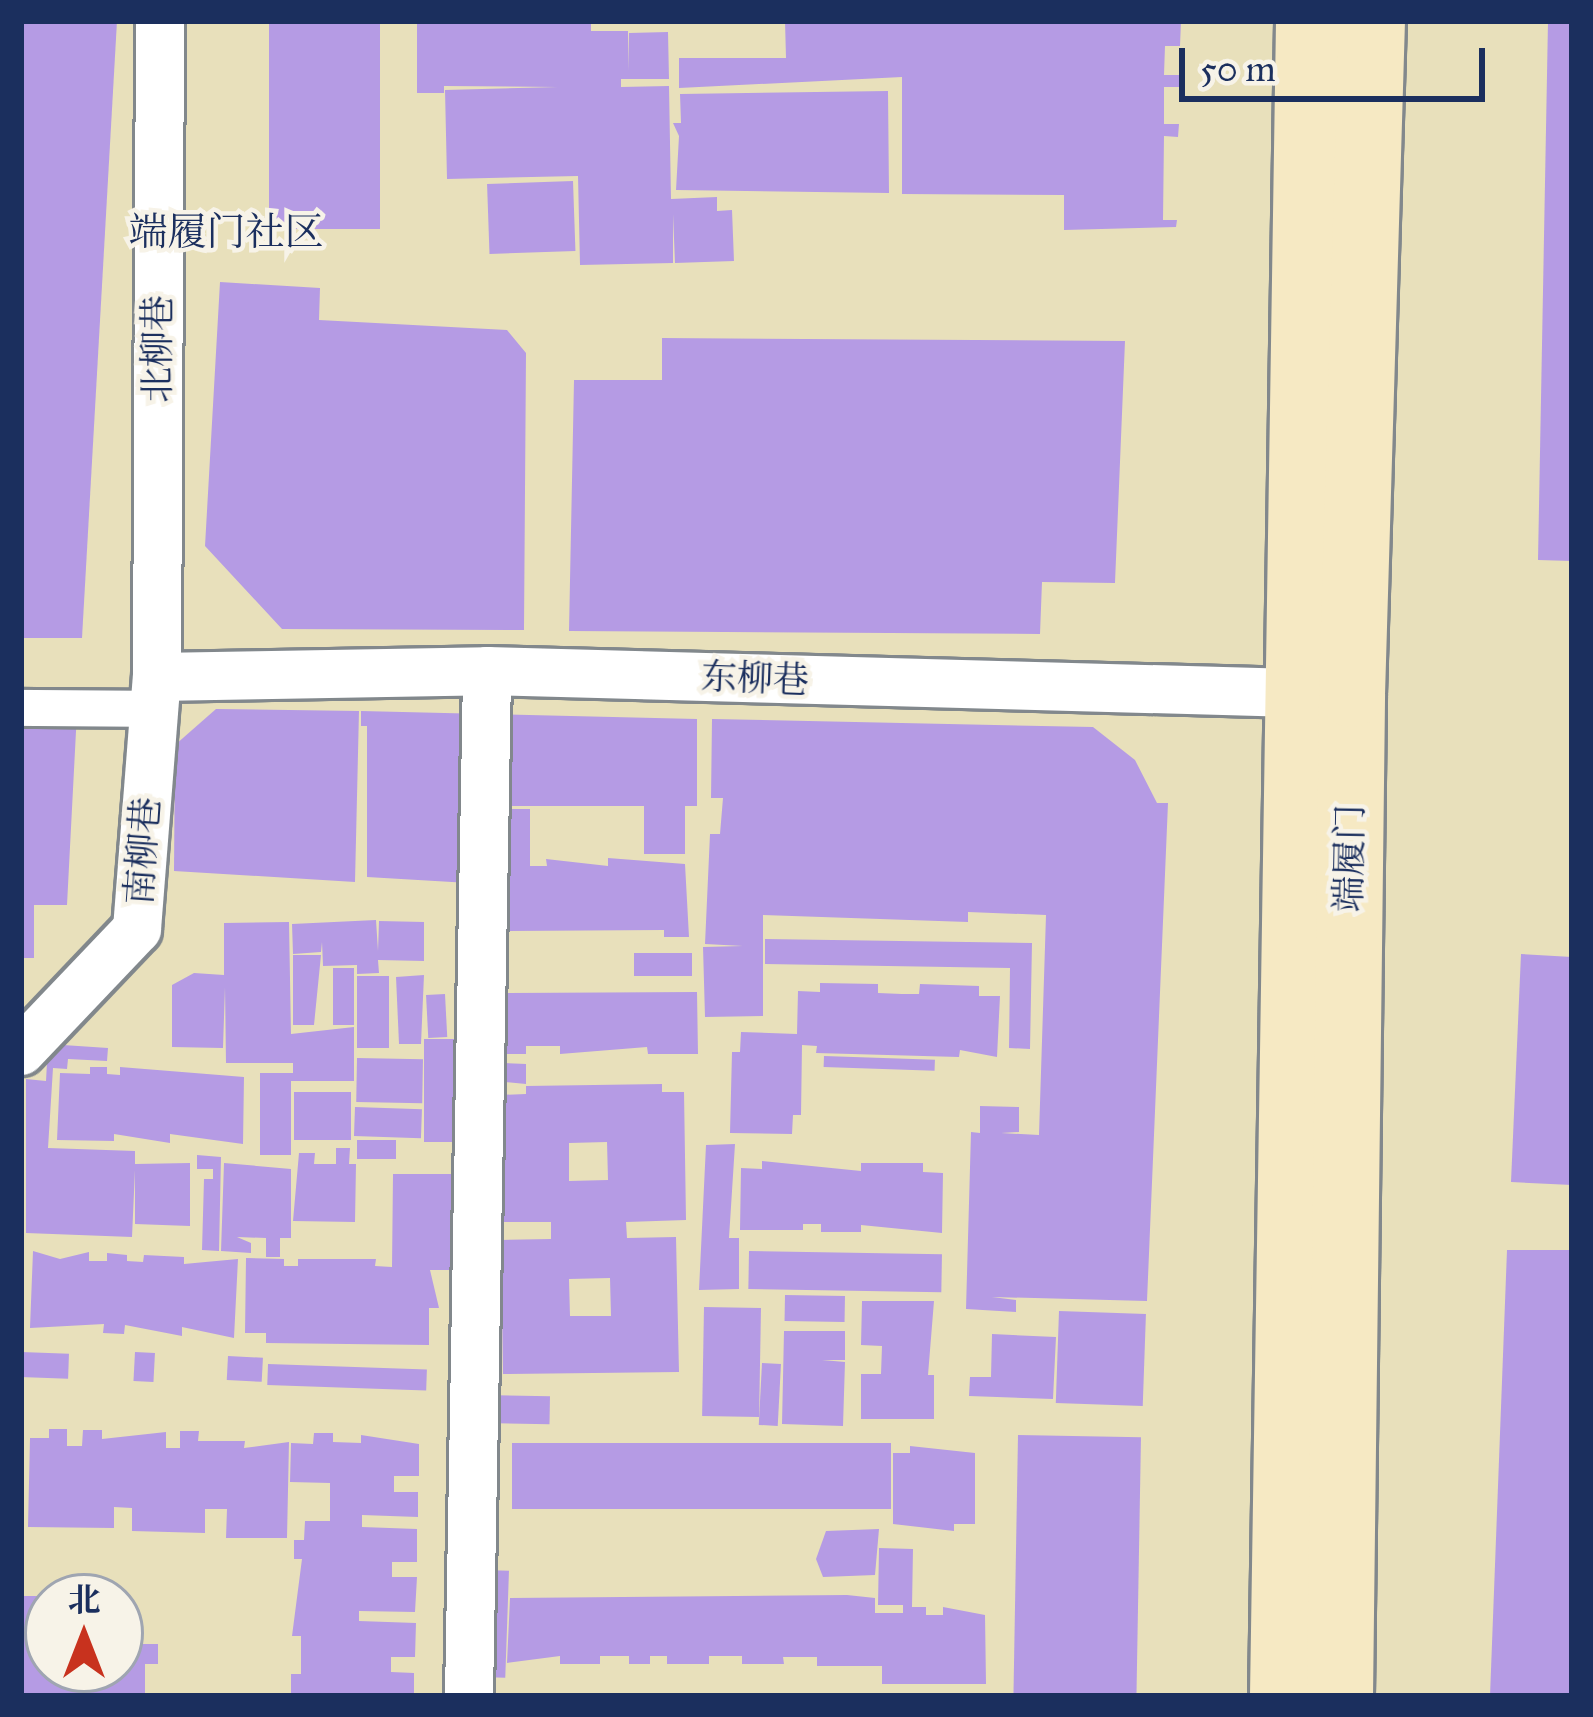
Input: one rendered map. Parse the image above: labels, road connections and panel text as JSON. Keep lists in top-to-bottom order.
{
  "streets": {
    "main road": ["端履门"],
    "street": ["北柳巷", "东柳巷", "南柳巷"]
  },
  "crossings": [
    ["北柳巷", "东柳巷"],
    ["北柳巷", "南柳巷"],
    ["东柳巷", "南柳巷"],
    ["东柳巷", "端履门"]
  ],
  "districts": ["端履门社区"],
  "scale_bar": "50 m",
  "north": "top"
}
